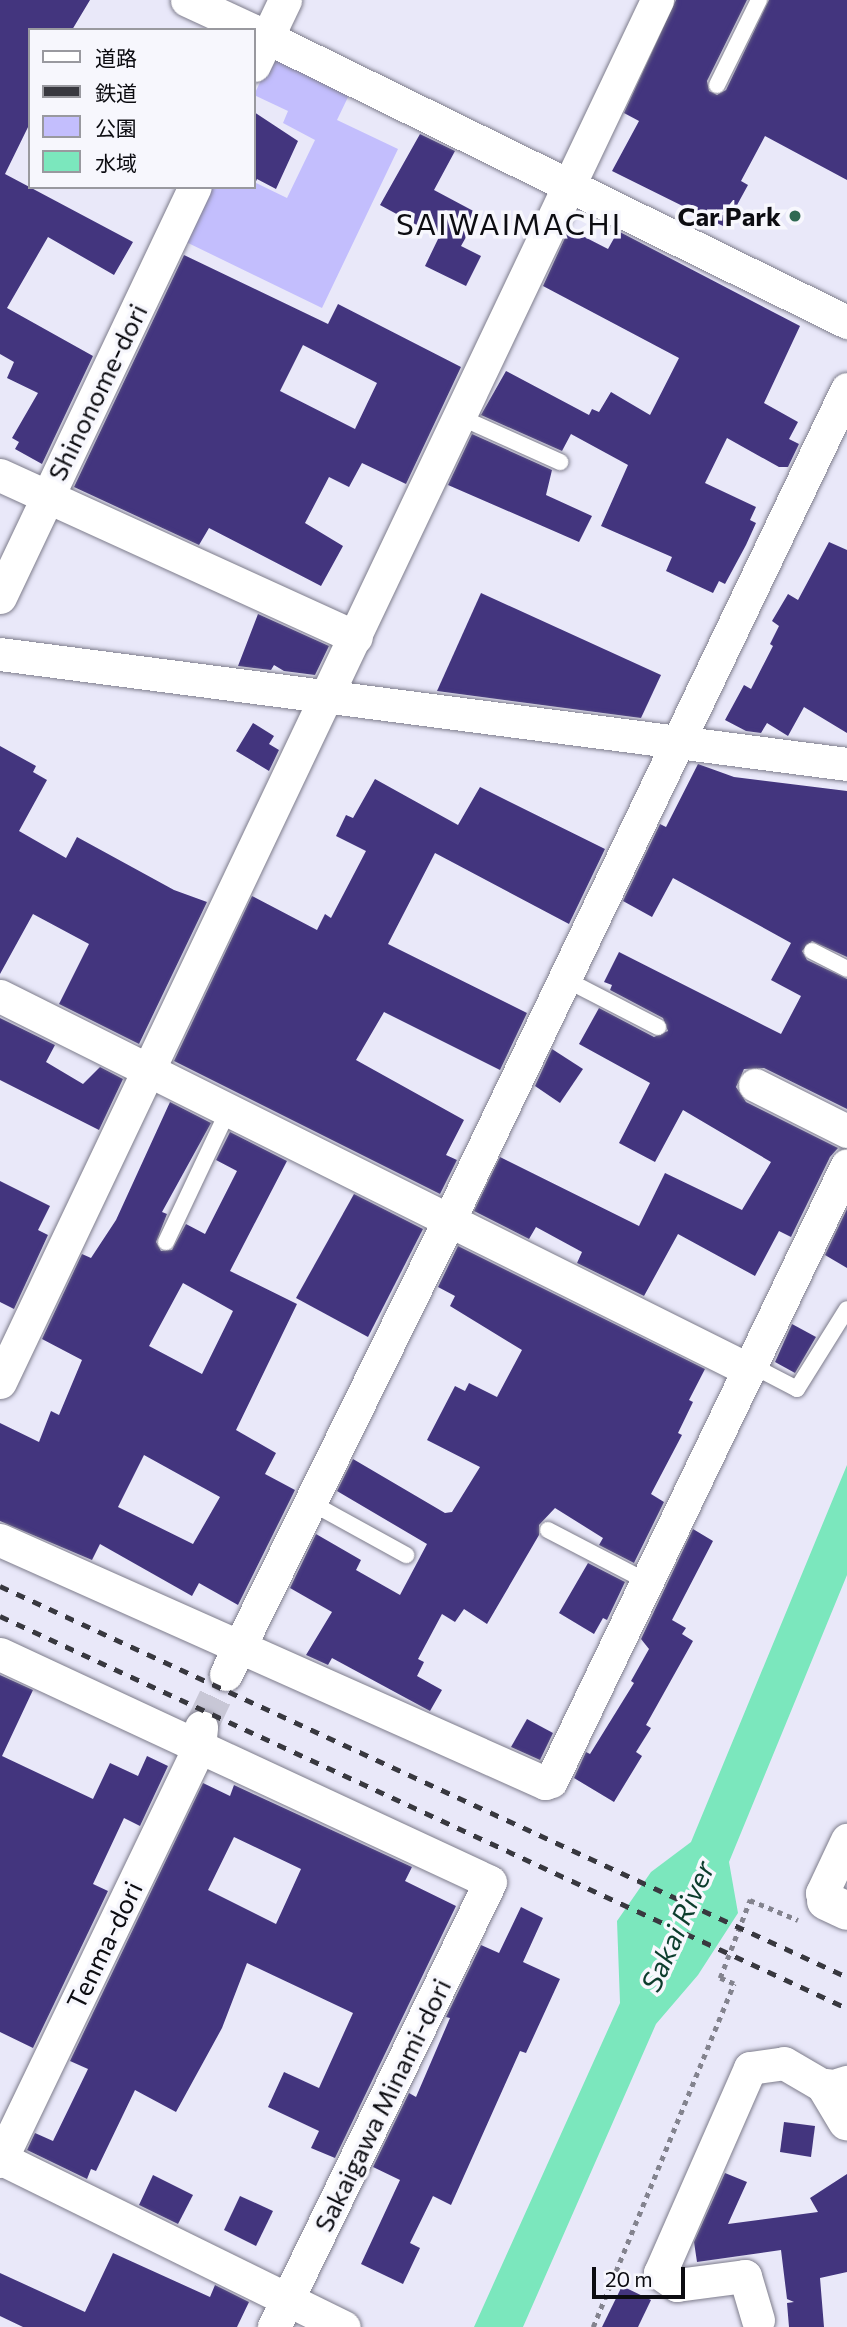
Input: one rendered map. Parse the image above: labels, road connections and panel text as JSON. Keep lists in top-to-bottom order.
{
  "streets": {
    "street": ["Shinonome-dori", "Tenma-dori", "Sakaigawa Minami-dori"]
  },
  "crossings": [
    ["Tenma-dori", "Sakaigawa Minami-dori"]
  ],
  "districts": ["SAIWAIMACHI"],
  "water": ["Sakai River"],
  "places": ["Car Park"],
  "legend": [
    "道路",
    "鉄道",
    "公園",
    "水域"
  ],
  "scale_bar": "20 m"
}
